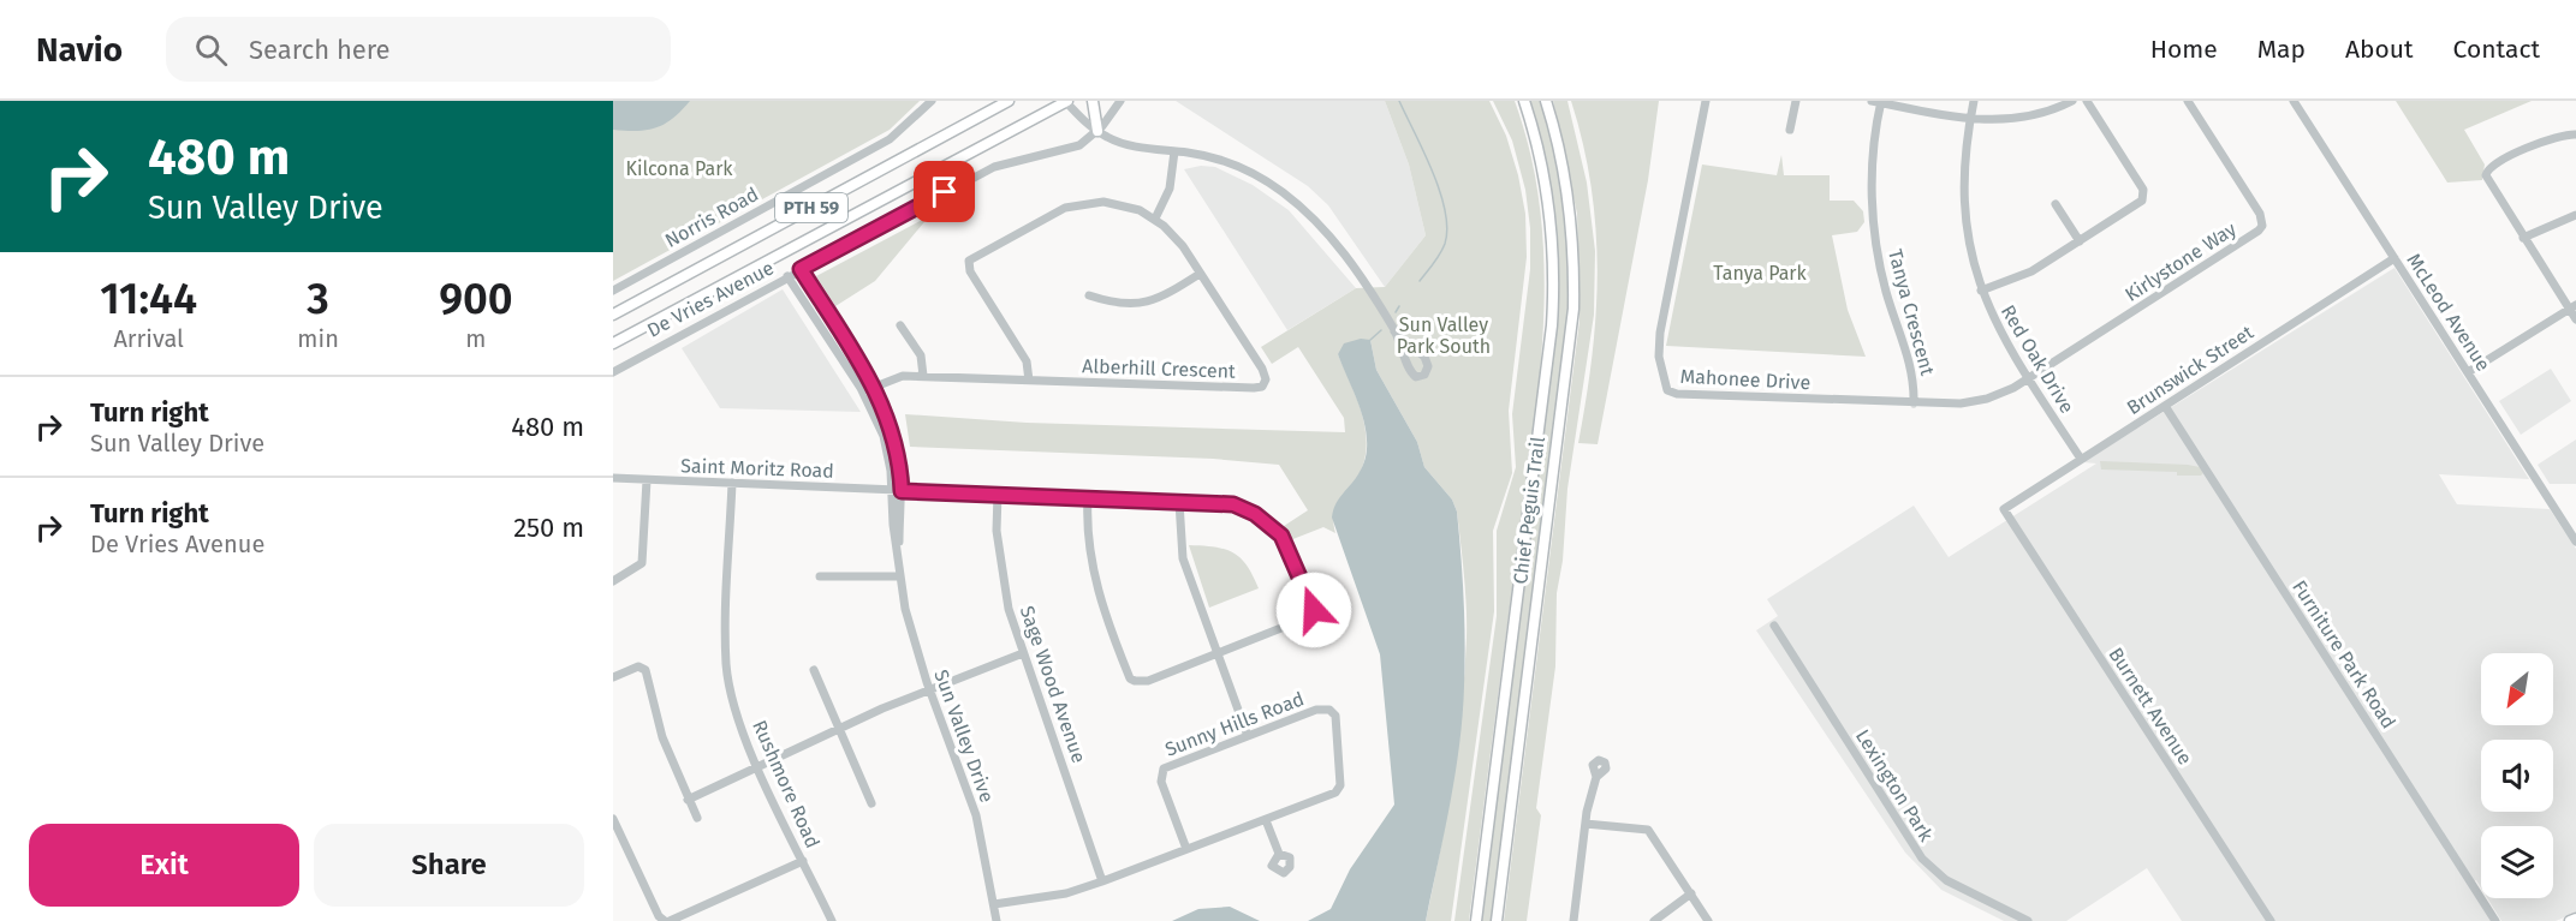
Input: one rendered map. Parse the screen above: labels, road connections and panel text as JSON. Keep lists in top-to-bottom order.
{
  "streets": {
    "main road": ["PTH 59", "Chief Peguis Trail"],
    "street": [
      "Norris Road",
      "Kirlystone Way",
      "De Vries Avenue",
      "Tanya Crescent",
      "McLeod Avenue",
      "Red Oak Drive",
      "Alberhill Crescent",
      "Brunswick Street",
      "Mahonee Drive",
      "Saint Moritz Road",
      "Furniture Park Road",
      "Sage Wood Avenue",
      "Burnett Avenue",
      "Sunny Hills Road",
      "Sun Valley Drive",
      "Rushmore Road",
      "Lexington Park"
    ]
  },
  "crossings": [
    ["Kirlystone Way", "Red Oak Drive"],
    ["Kirlystone Way", "Mahonee Drive"],
    ["De Vries Avenue", "Sun Valley Drive"],
    ["Tanya Crescent", "Mahonee Drive"],
    ["McLeod Avenue", "Brunswick Street"],
    ["Red Oak Drive", "Brunswick Street"],
    ["Red Oak Drive", "Mahonee Drive"],
    ["Alberhill Crescent", "Sun Valley Drive"],
    ["Brunswick Street", "Furniture Park Road"],
    ["Brunswick Street", "Burnett Avenue"],
    ["Saint Moritz Road", "Sage Wood Avenue"],
    ["Saint Moritz Road", "Sun Valley Drive"],
    ["Saint Moritz Road", "Rushmore Road"],
    ["Sage Wood Avenue", "Sunny Hills Road"],
    ["Sunny Hills Road", "Sun Valley Drive"]
  ],
  "parks": ["Kilcona Park", "Tanya Park", "Sun Valley Park South"],
  "north": "bottom left",
  "page": {
    "header": "Navio",
    "search": "Search here",
    "nav": [
      "Home",
      "Map",
      "About",
      "Contact"
    ],
    "turn": ["480 m", "Sun Valley Drive"],
    "eta": [
      "11:44",
      "Arrival",
      "3",
      "min",
      "900",
      "m"
    ],
    "list": [
      {
        "name": "Turn right",
        "note": "Sun Valley Drive",
        "value": "480 m"
      },
      {
        "name": "Turn right",
        "note": "De Vries Avenue",
        "value": "250 m"
      }
    ],
    "buttons": ["Exit", "Share"]
  }
}
